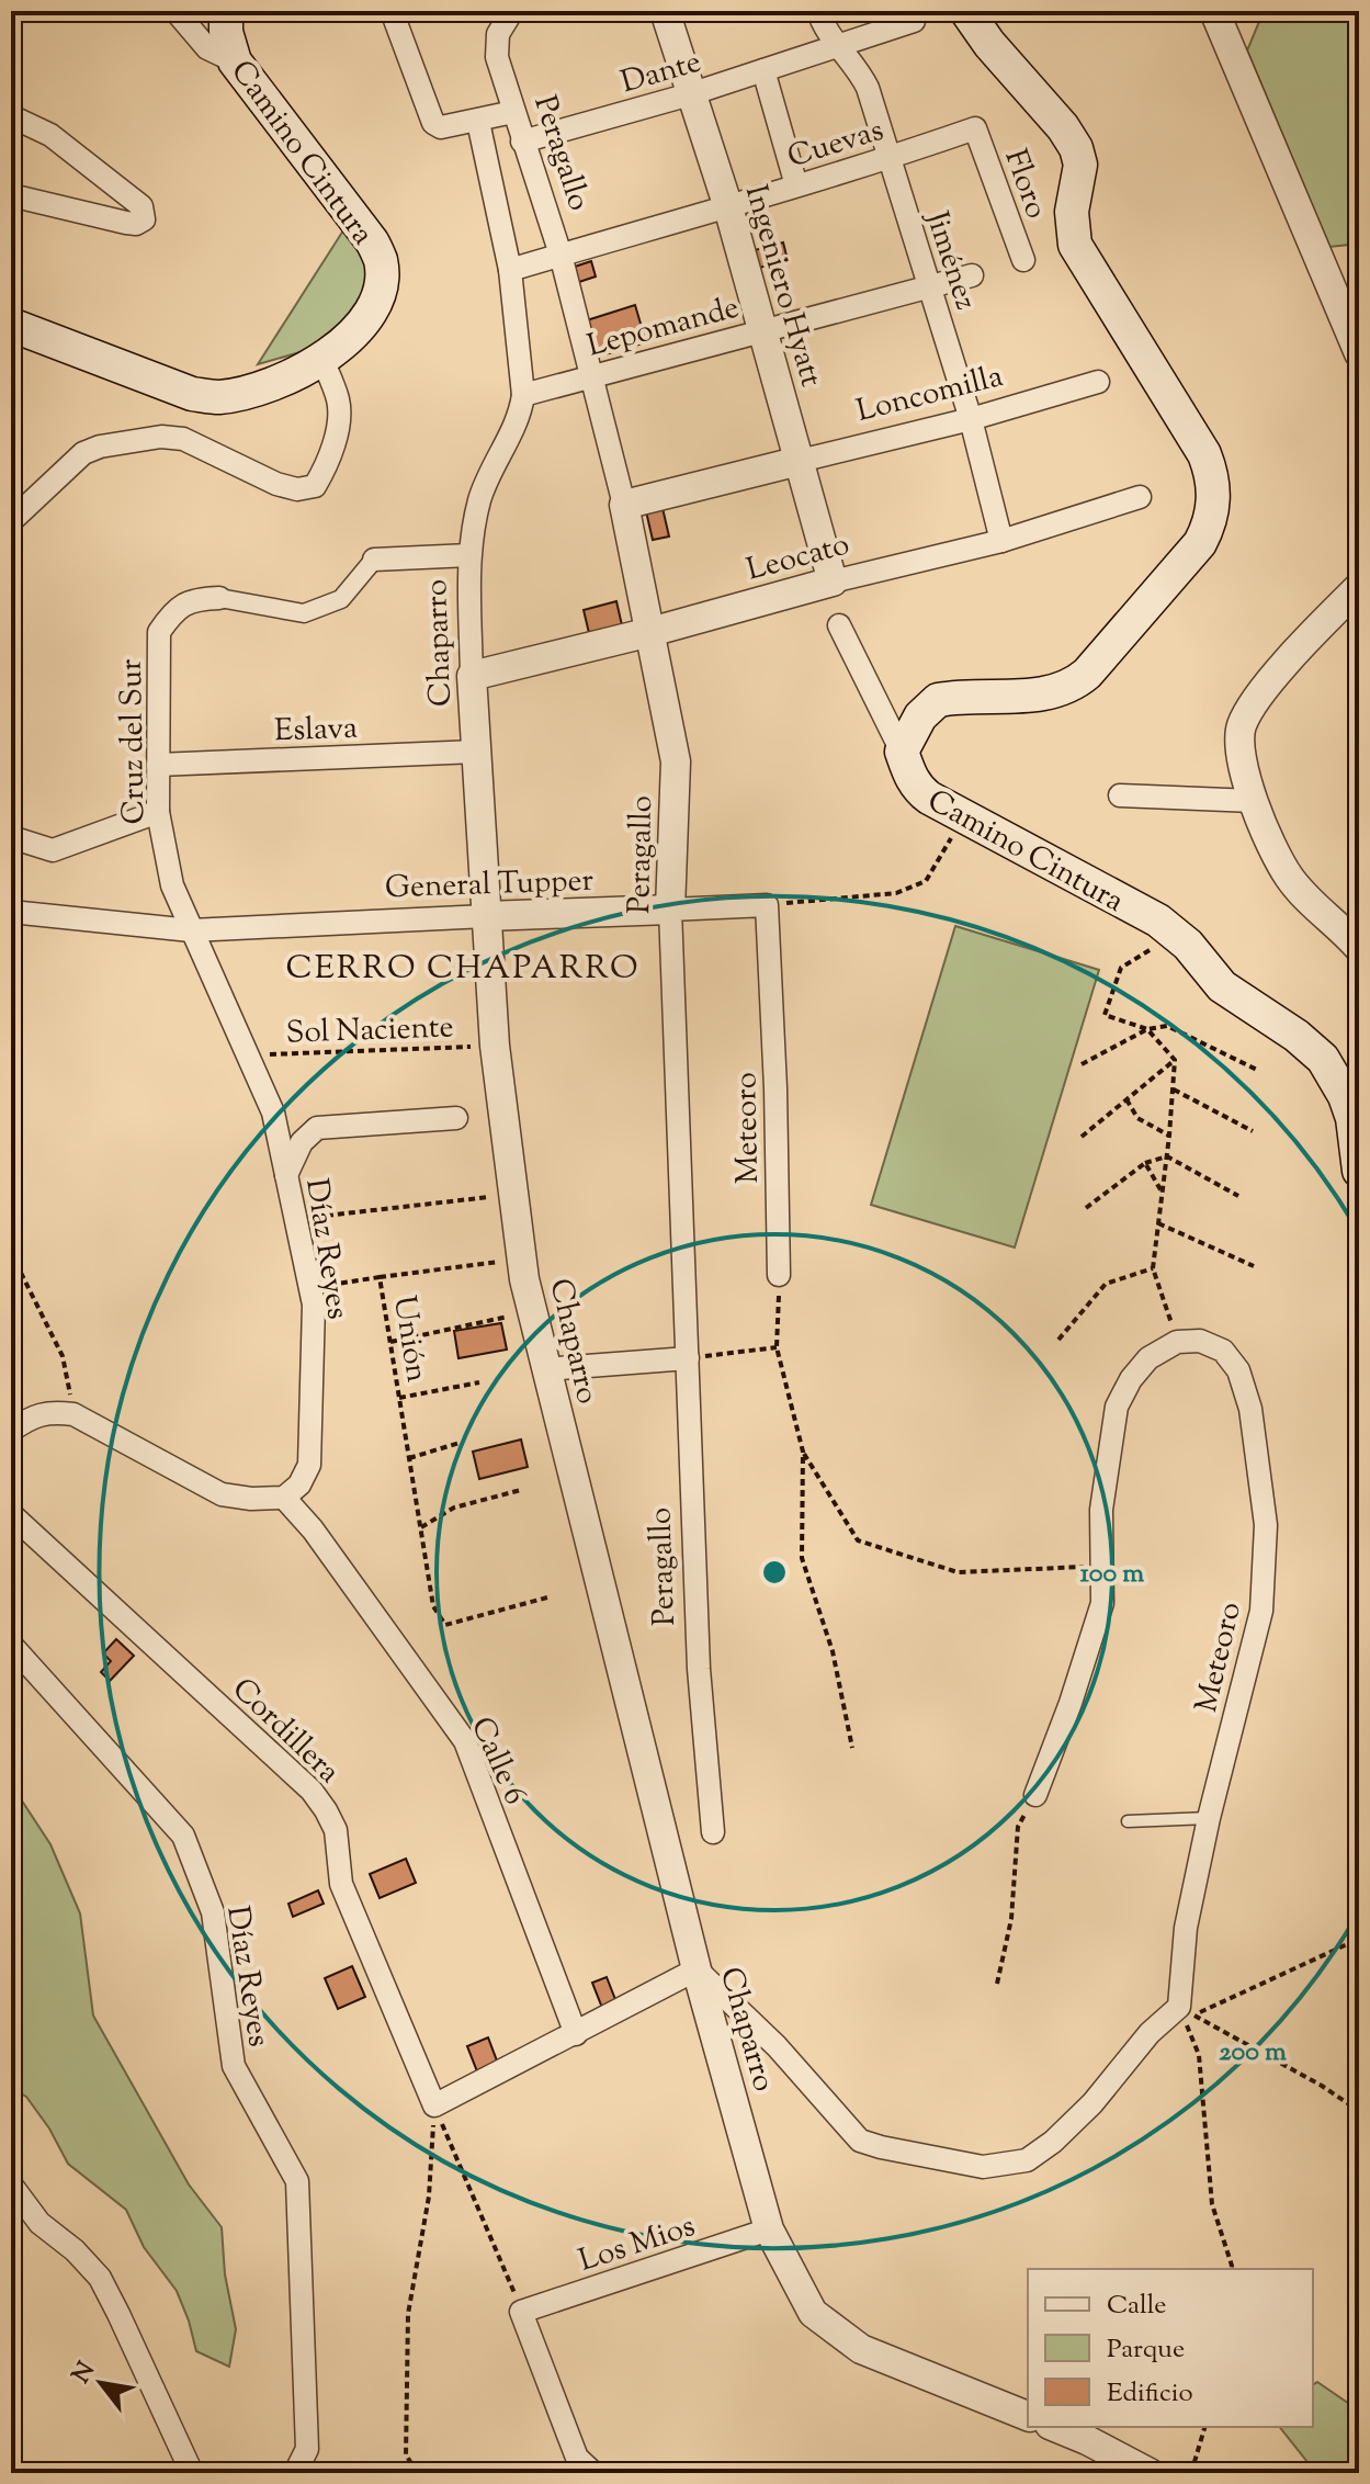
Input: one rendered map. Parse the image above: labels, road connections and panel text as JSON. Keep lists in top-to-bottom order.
{
  "streets": {
    "main road": ["Camino Cintura"],
    "street": [
      "Dante",
      "Cuevas",
      "Peragallo",
      "Floro",
      "Jiménez",
      "Ingeniero Hyatt",
      "Lepomande",
      "Loncomilla",
      "Leocato",
      "Chaparro",
      "Eslava",
      "Cruz del Sur",
      "General Tupper",
      "Meteoro",
      "Díaz Reyes",
      "Cordillera",
      "Calle 6",
      "Los Mios"
    ],
    "path": ["Sol Naciente", "Unión"]
  },
  "crossings": [
    ["Dante", "Peragallo"],
    ["Dante", "Jiménez"],
    ["Dante", "Ingeniero Hyatt"],
    ["Cuevas", "Peragallo"],
    ["Cuevas", "Floro"],
    ["Cuevas", "Jiménez"],
    ["Cuevas", "Ingeniero Hyatt"],
    ["Cuevas", "Chaparro"],
    ["Peragallo", "Lepomande"],
    ["Peragallo", "Loncomilla"],
    ["Peragallo", "Leocato"],
    ["Peragallo", "General Tupper"],
    ["Jiménez", "Lepomande"],
    ["Jiménez", "Loncomilla"],
    ["Jiménez", "Leocato"],
    ["Ingeniero Hyatt", "Lepomande"],
    ["Ingeniero Hyatt", "Loncomilla"],
    ["Ingeniero Hyatt", "Leocato"],
    ["Lepomande", "Chaparro"],
    ["Leocato", "Chaparro"],
    ["Chaparro", "Eslava"],
    ["Chaparro", "Cruz del Sur"],
    ["Chaparro", "General Tupper"],
    ["Chaparro", "Sol Naciente"],
    ["Chaparro", "Los Mios"],
    ["Eslava", "Cruz del Sur"],
    ["Cruz del Sur", "General Tupper"],
    ["Cruz del Sur", "Díaz Reyes"],
    ["General Tupper", "Meteoro"],
    ["General Tupper", "Díaz Reyes"],
    ["Sol Naciente", "Díaz Reyes"],
    ["Díaz Reyes", "Calle 6"]
  ],
  "districts": ["CERRO CHAPARRO"],
  "legend": ["Calle", "Parque", "Edificio"],
  "north": "top left",
  "rings": ["100 m", "200 m"]
}
